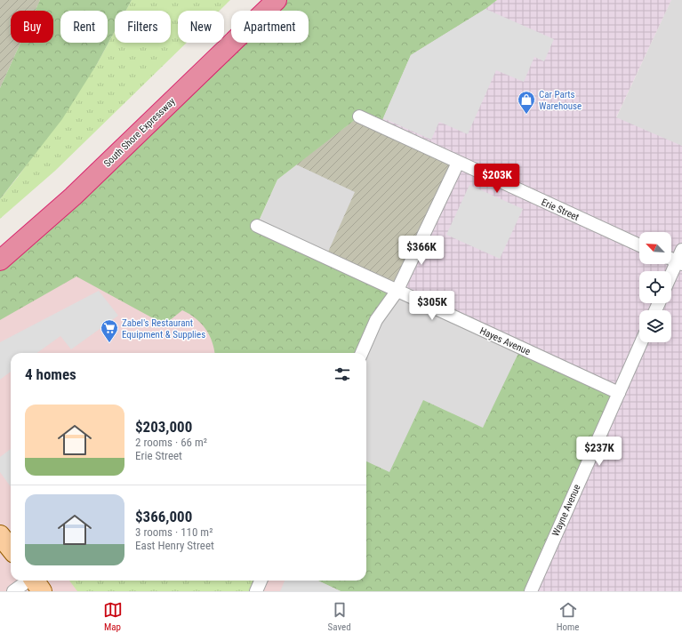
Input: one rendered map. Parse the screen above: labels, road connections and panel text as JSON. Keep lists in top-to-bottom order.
{
  "streets": {
    "highway": ["South Shore Expressway"],
    "street": ["Erie Street", "Hayes Avenue", "Wayne Avenue"]
  },
  "crossings": [
    ["Hayes Avenue", "Wayne Avenue"]
  ],
  "places": {
    "shop": ["Car Parts Warehouse"],
    "supermarket": ["Zabel's Restaurant Equipment & Supplies"]
  },
  "north": "top left",
  "page": {
    "chip": [
      "Buy",
      "Rent",
      "Filters",
      "New",
      "Apartment"
    ],
    "price": [
      "$203K",
      "$366K",
      "$305K",
      "$237K"
    ],
    "heading": "4 homes",
    "list": [
      {
        "name": "$203,000",
        "note": "2 rooms · 66 m² · Erie Street"
      },
      {
        "name": "$366,000",
        "note": "3 rooms · 110 m² · East Henry Street"
      }
    ],
    "tabs": ["Map", "Saved", "Home"]
  }
}
